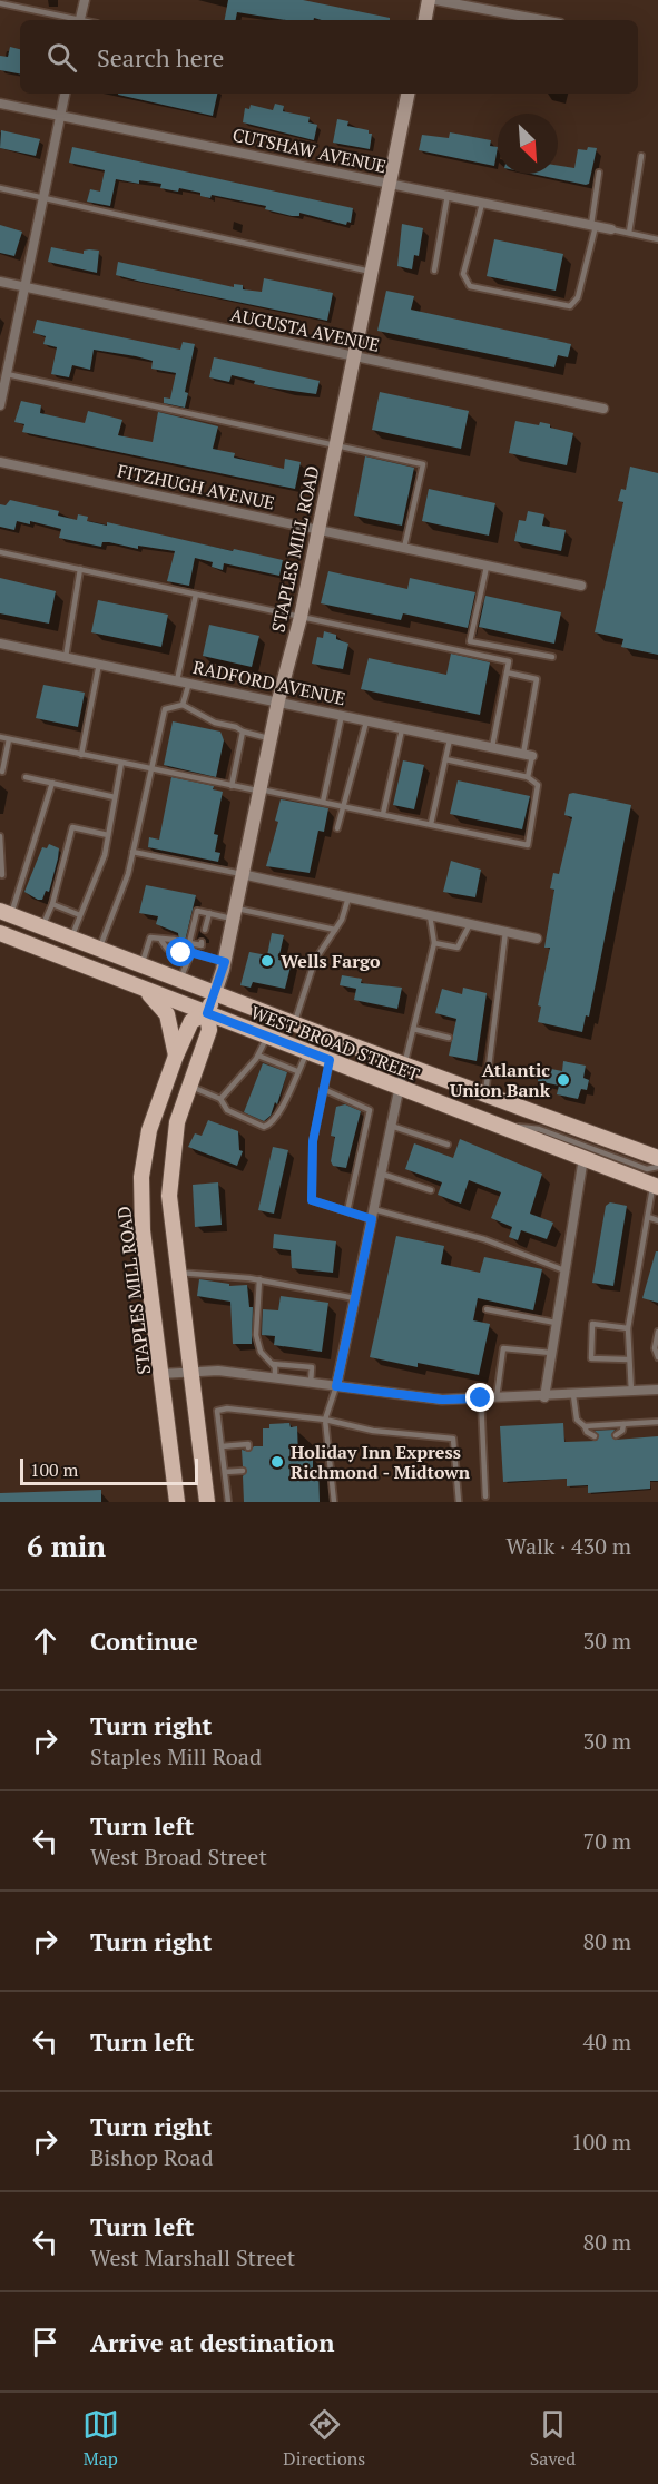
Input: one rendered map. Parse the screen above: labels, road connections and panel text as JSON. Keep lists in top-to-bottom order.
{
  "streets": {
    "main road": ["STAPLES MILL ROAD", "WEST BROAD STREET"],
    "street": [
      "CUTSHAW AVENUE",
      "AUGUSTA AVENUE",
      "FITZHUGH AVENUE",
      "RADFORD AVENUE"
    ]
  },
  "crossings": [
    ["CUTSHAW AVENUE", "STAPLES MILL ROAD"],
    ["AUGUSTA AVENUE", "STAPLES MILL ROAD"],
    ["FITZHUGH AVENUE", "STAPLES MILL ROAD"],
    ["STAPLES MILL ROAD", "RADFORD AVENUE"],
    ["STAPLES MILL ROAD", "WEST BROAD STREET"]
  ],
  "places": ["Wells Fargo", "Atlantic Union Bank", "Holiday Inn Express Richmond - Midtown"],
  "scale_bar": "100 m",
  "north": "bottom right",
  "page": {
    "search": "Search here",
    "scale": "100 m",
    "heading": ["6 min", "Walk · 430 m"],
    "list": [
      ["Continue", "30 m"],
      ["Turn right", "Staples Mill Road", "30 m"],
      ["Turn left", "West Broad Street", "70 m"],
      ["Turn right", "80 m"],
      ["Turn left", "40 m"],
      ["Turn right", "Bishop Road", "100 m"],
      ["Turn left", "West Marshall Street", "80 m"],
      "Arrive at destination"
    ],
    "nav": ["Map", "Directions", "Saved"]
  }
}
